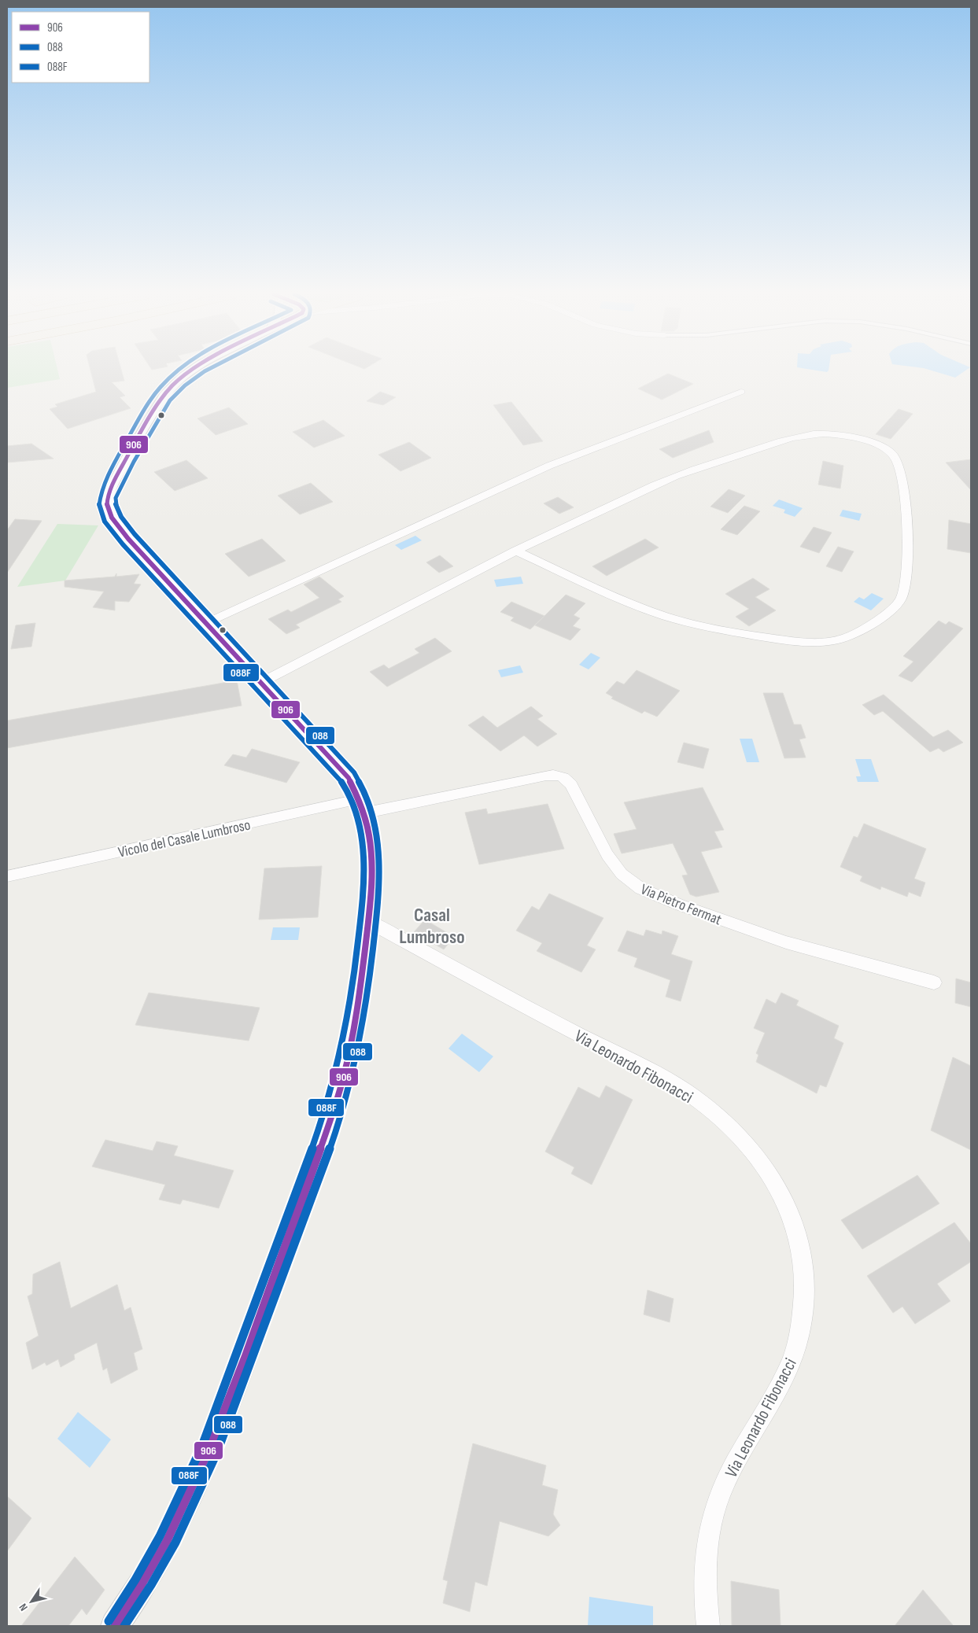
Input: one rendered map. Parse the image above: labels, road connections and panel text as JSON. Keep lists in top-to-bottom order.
{
  "streets": {
    "street": ["Vicolo del Casale Lumbroso", "Via Pietro Fermat", "Via Leonardo Fibonacci"]
  },
  "crossings": [
    ["Vicolo del Casale Lumbroso", "Via Pietro Fermat"]
  ],
  "districts": ["Casal Lumbroso"],
  "lines": ["transit line 906", "transit line 088", "transit line 088F"],
  "legend": ["906", "088", "088F"],
  "north": "bottom left"
}
